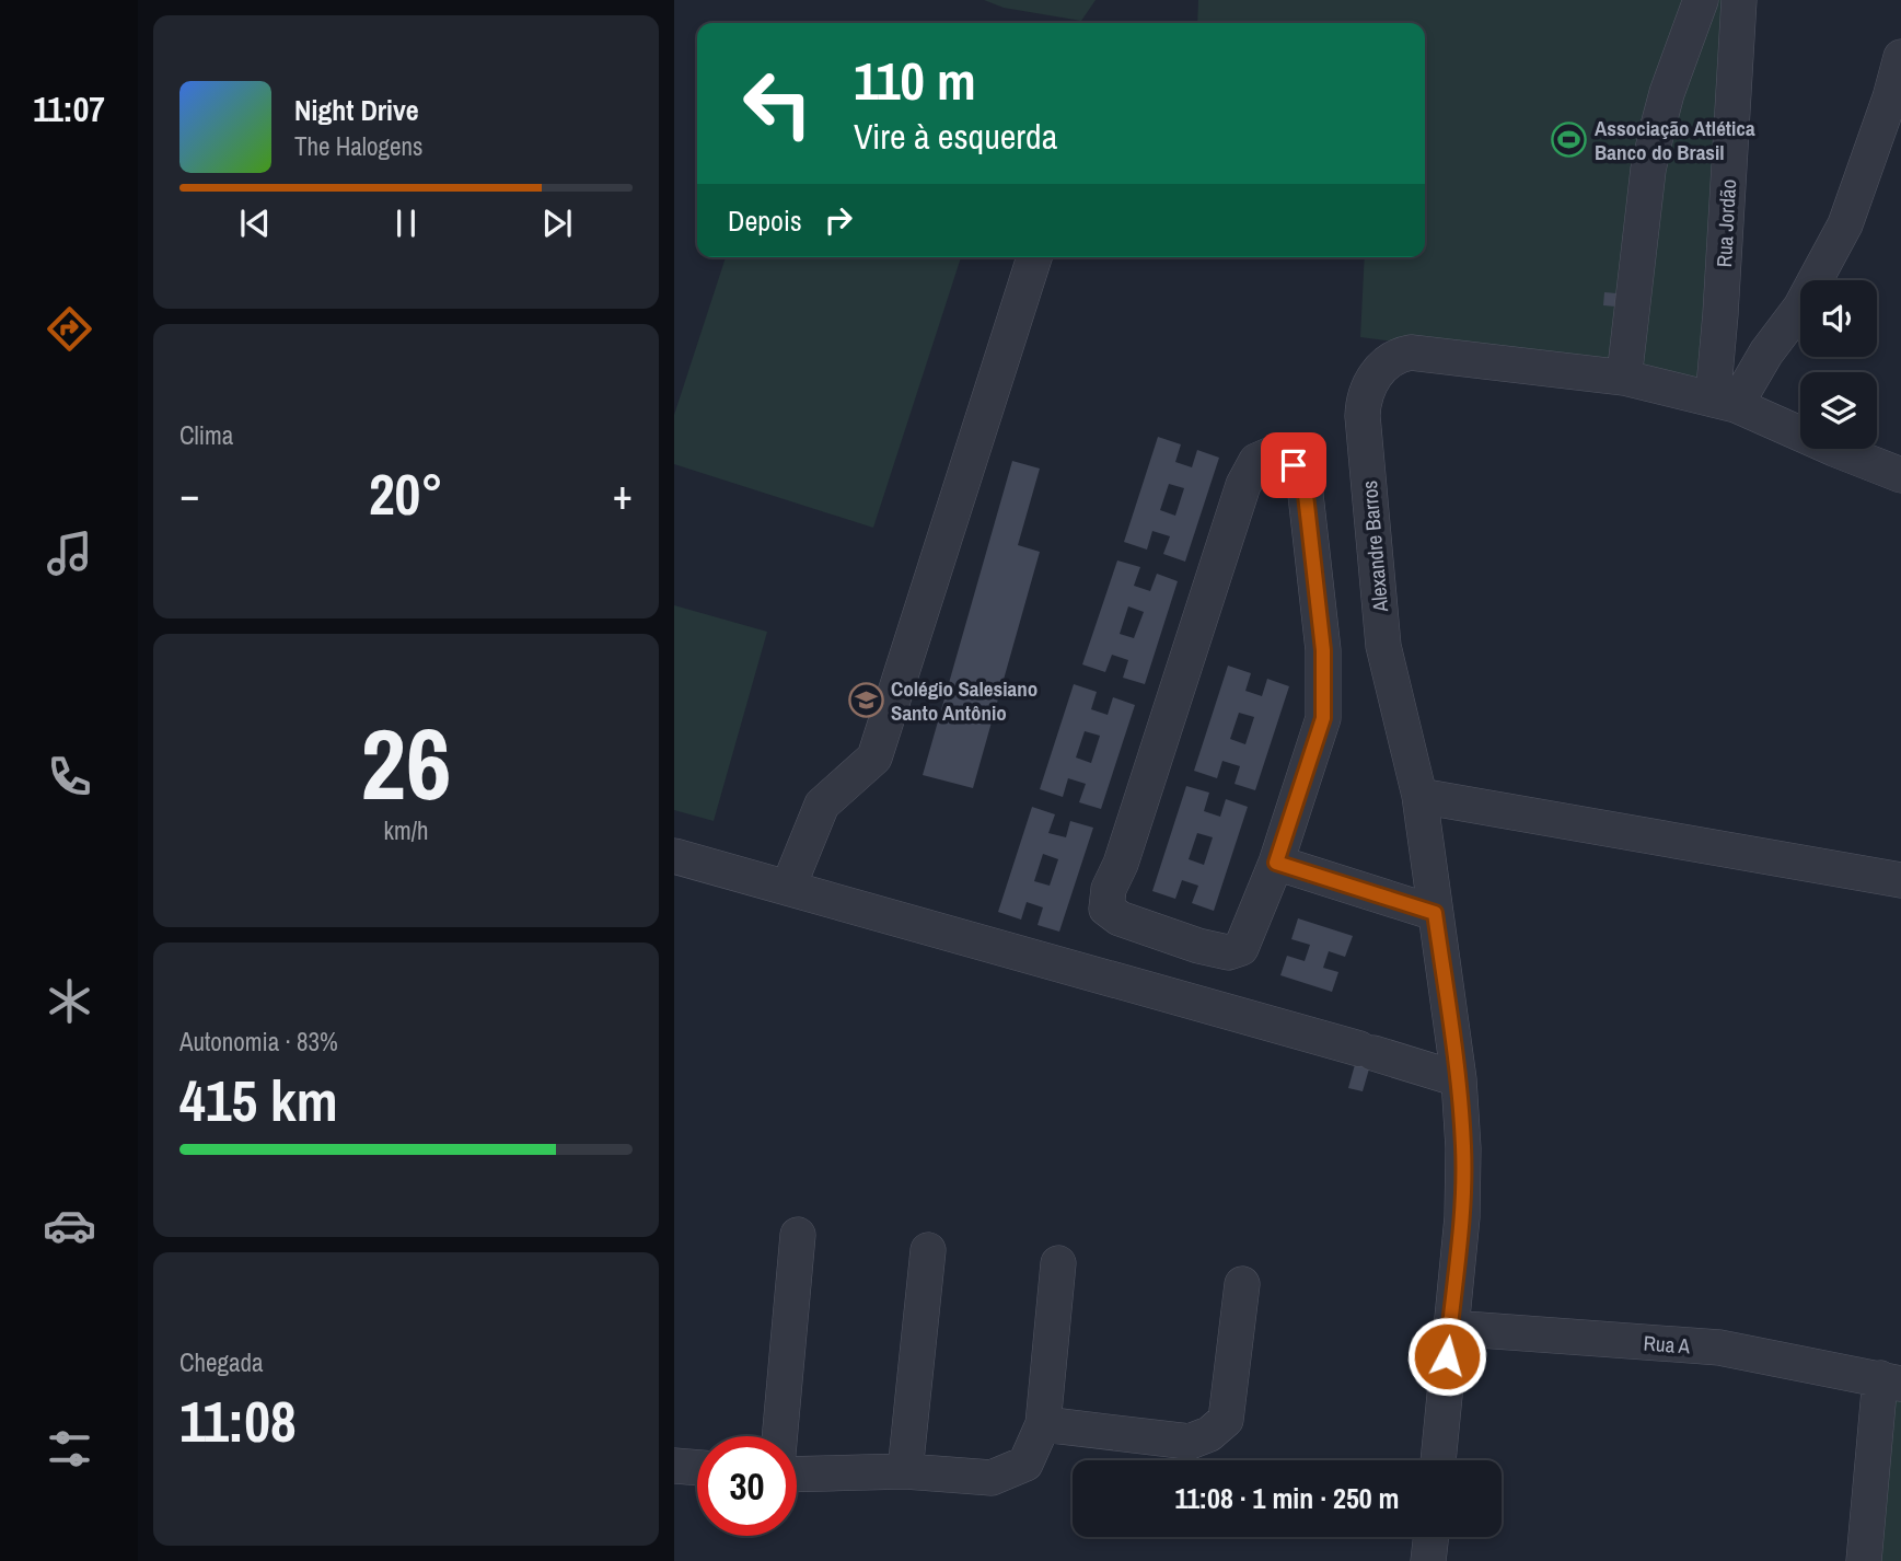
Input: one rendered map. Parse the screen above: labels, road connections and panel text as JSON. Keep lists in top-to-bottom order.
{
  "streets": {
    "street": ["Rua Jordão", "Alexandre Barros", "Rua A"]
  },
  "crossings": [
    ["Rua Jordão", "Alexandre Barros"],
    ["Alexandre Barros", "Rua A"]
  ],
  "places": {
    "sports": ["Associação Atlética Banco do Brasil"],
    "school or university": ["Colégio Salesiano Santo Antônio"]
  },
  "page": {
    "tabs": "11:07",
    "turn": ["110 m", "Vire à esquerda"],
    "song": ["Night Drive", "The Halogens"],
    "then": "Depois",
    "tile": [
      "Clima",
      ["26", "km/h"],
      ["Autonomia · 83%", "415 km"],
      ["Chegada", "11:08"]
    ],
    "heat": ["−", "20°", "+"],
    "limit": "30",
    "trip": "11:08 · 1 min · 250 m"
  }
}
